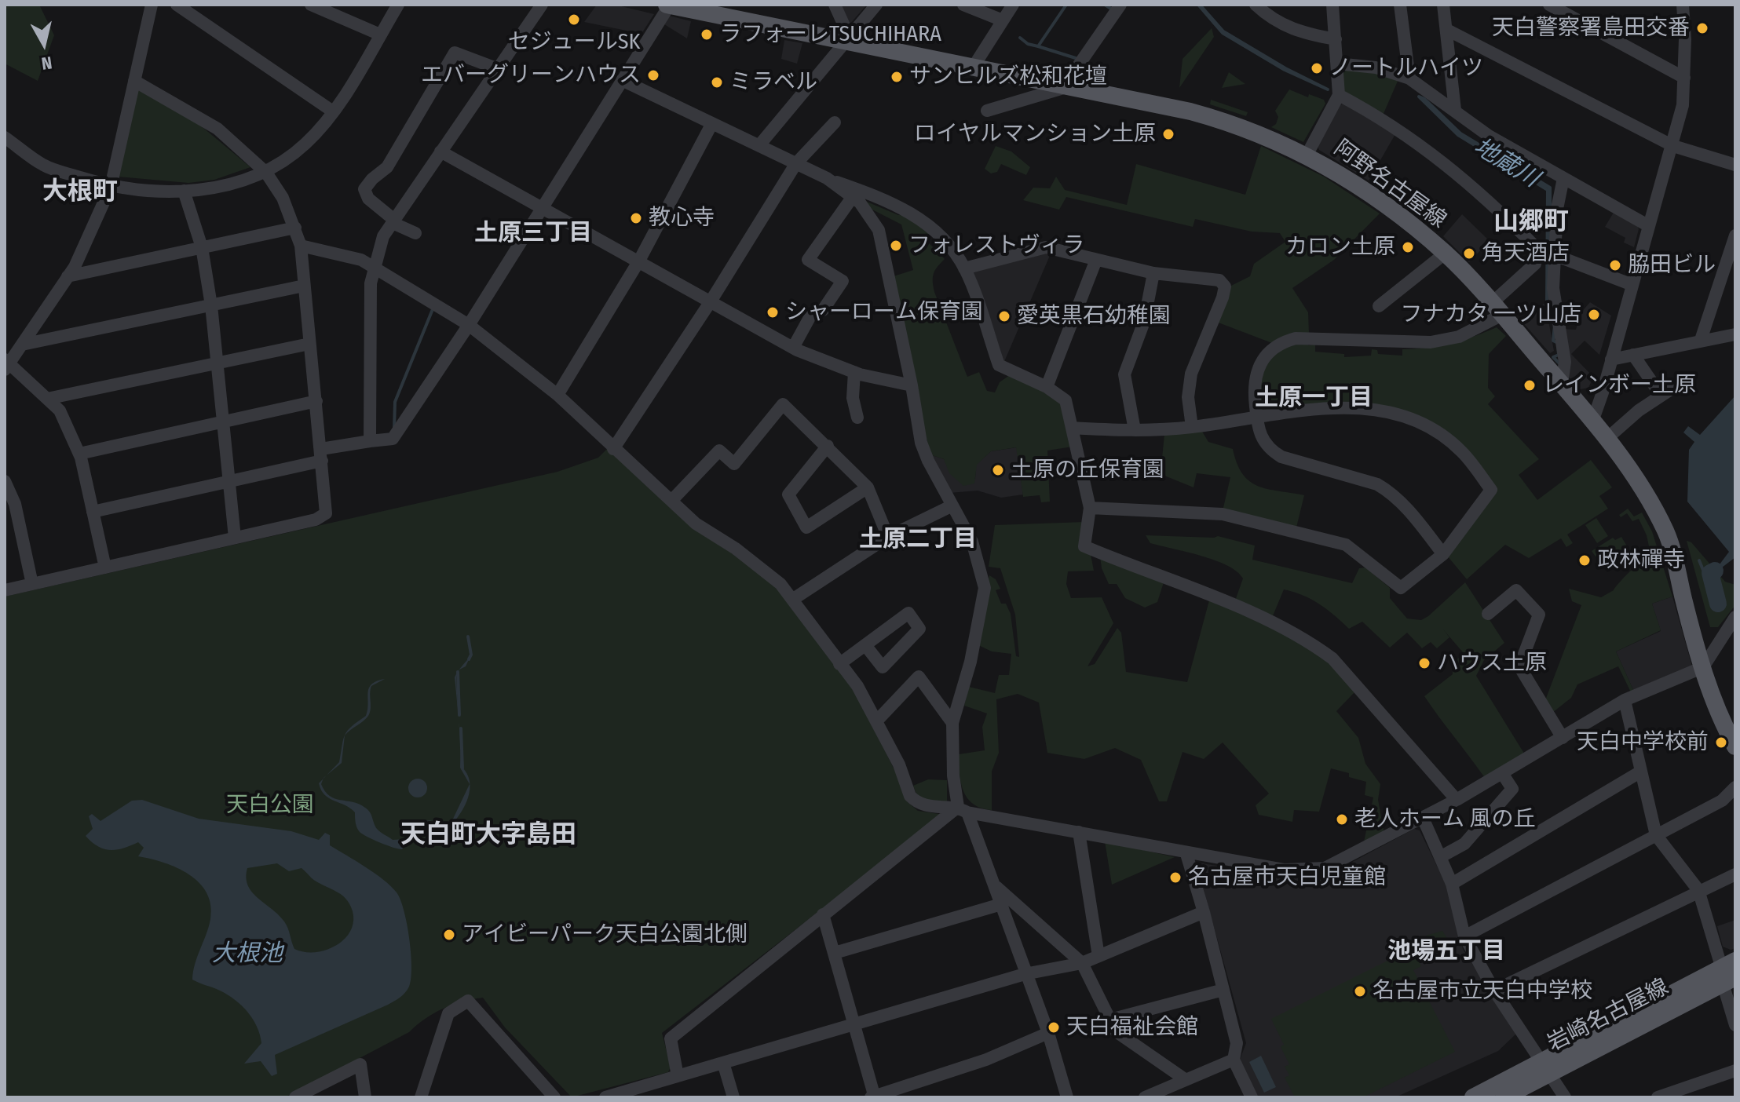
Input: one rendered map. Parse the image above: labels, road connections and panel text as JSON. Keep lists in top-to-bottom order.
{
  "streets": {
    "main road": ["阿野名古屋線", "岩崎名古屋線"]
  },
  "districts": [
    "大根町",
    "山郷町",
    "土原三丁目",
    "土原一丁目",
    "土原二丁目",
    "天白町大字島田",
    "池場五丁目"
  ],
  "water": ["地蔵川", "大根池"],
  "parks": ["天白公園"],
  "places": [
    "セジュールSK",
    "天白警察署島田交番",
    "ラフォーレTSUCHIHARA",
    "ノートルハイツ",
    "エバーグリーンハウス",
    "サンヒルズ松和花壇",
    "ミラベル",
    "ロイヤルマンション土原",
    "教心寺",
    "フォレストヴィラ",
    "カロン土原",
    "角天酒店",
    "脇田ビル",
    "シャーローム保育園",
    "フナカタ 一ツ山店",
    "愛英黒石幼稚園",
    "レインボー土原",
    "土原の丘保育園",
    "政林禪寺",
    "ハウス土原",
    "天白中学校前",
    "老人ホーム 風の丘",
    "名古屋市天白児童館",
    "アイビーパーク天白公園北側",
    "名古屋市立天白中学校",
    "天白福祉会館"
  ],
  "north": "bottom"
}
